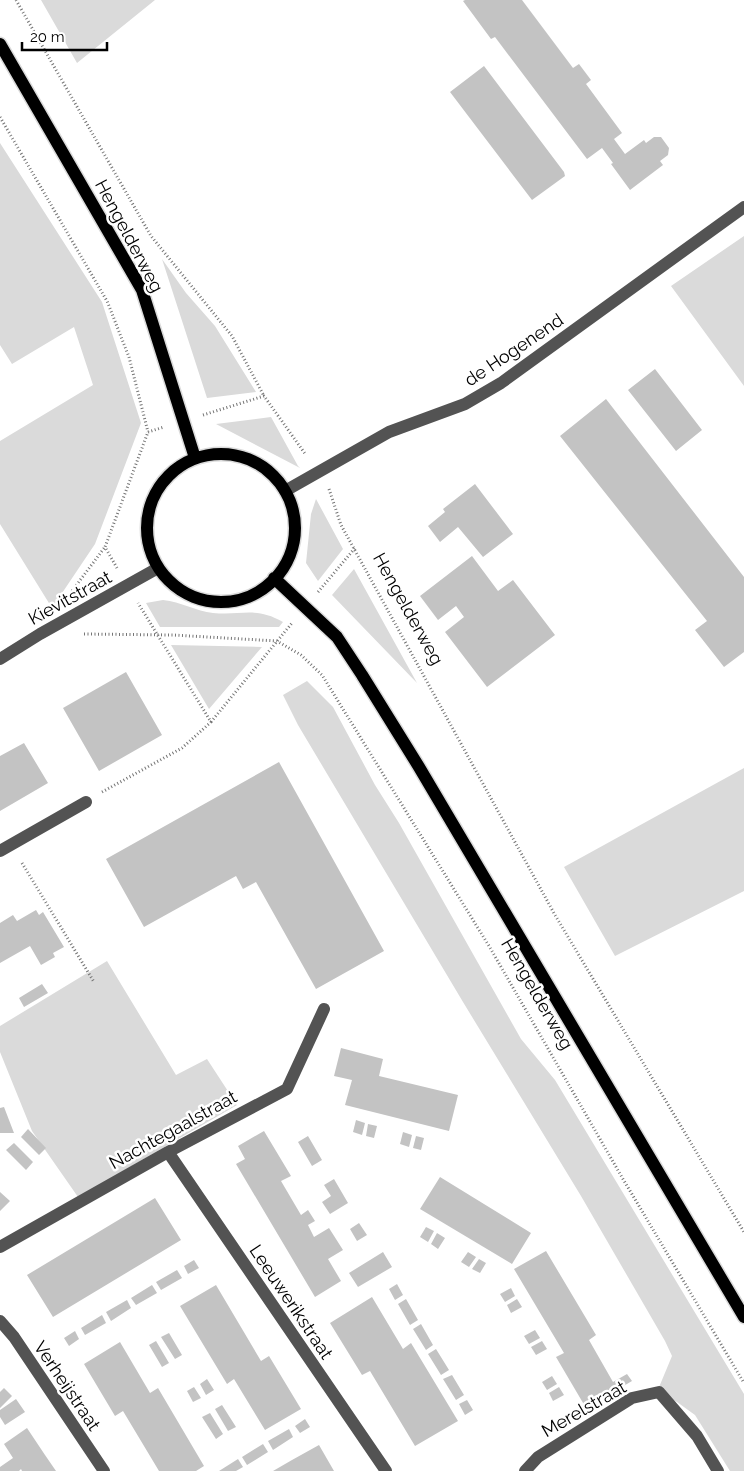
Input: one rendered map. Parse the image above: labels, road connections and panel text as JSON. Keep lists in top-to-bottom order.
{
  "streets": {
    "main road": ["Hengelderweg"],
    "street": [
      "de Hogenend",
      "Kievitstraat",
      "Nachtegaalstraat",
      "Leeuwerikstraat",
      "Verheijstraat",
      "Merelstraat"
    ]
  },
  "crossings": [
    ["Hengelderweg", "de Hogenend"],
    ["Hengelderweg", "Kievitstraat"],
    ["de Hogenend", "Kievitstraat"],
    ["Nachtegaalstraat", "Leeuwerikstraat"]
  ],
  "scale_bar": "20 m"
}
